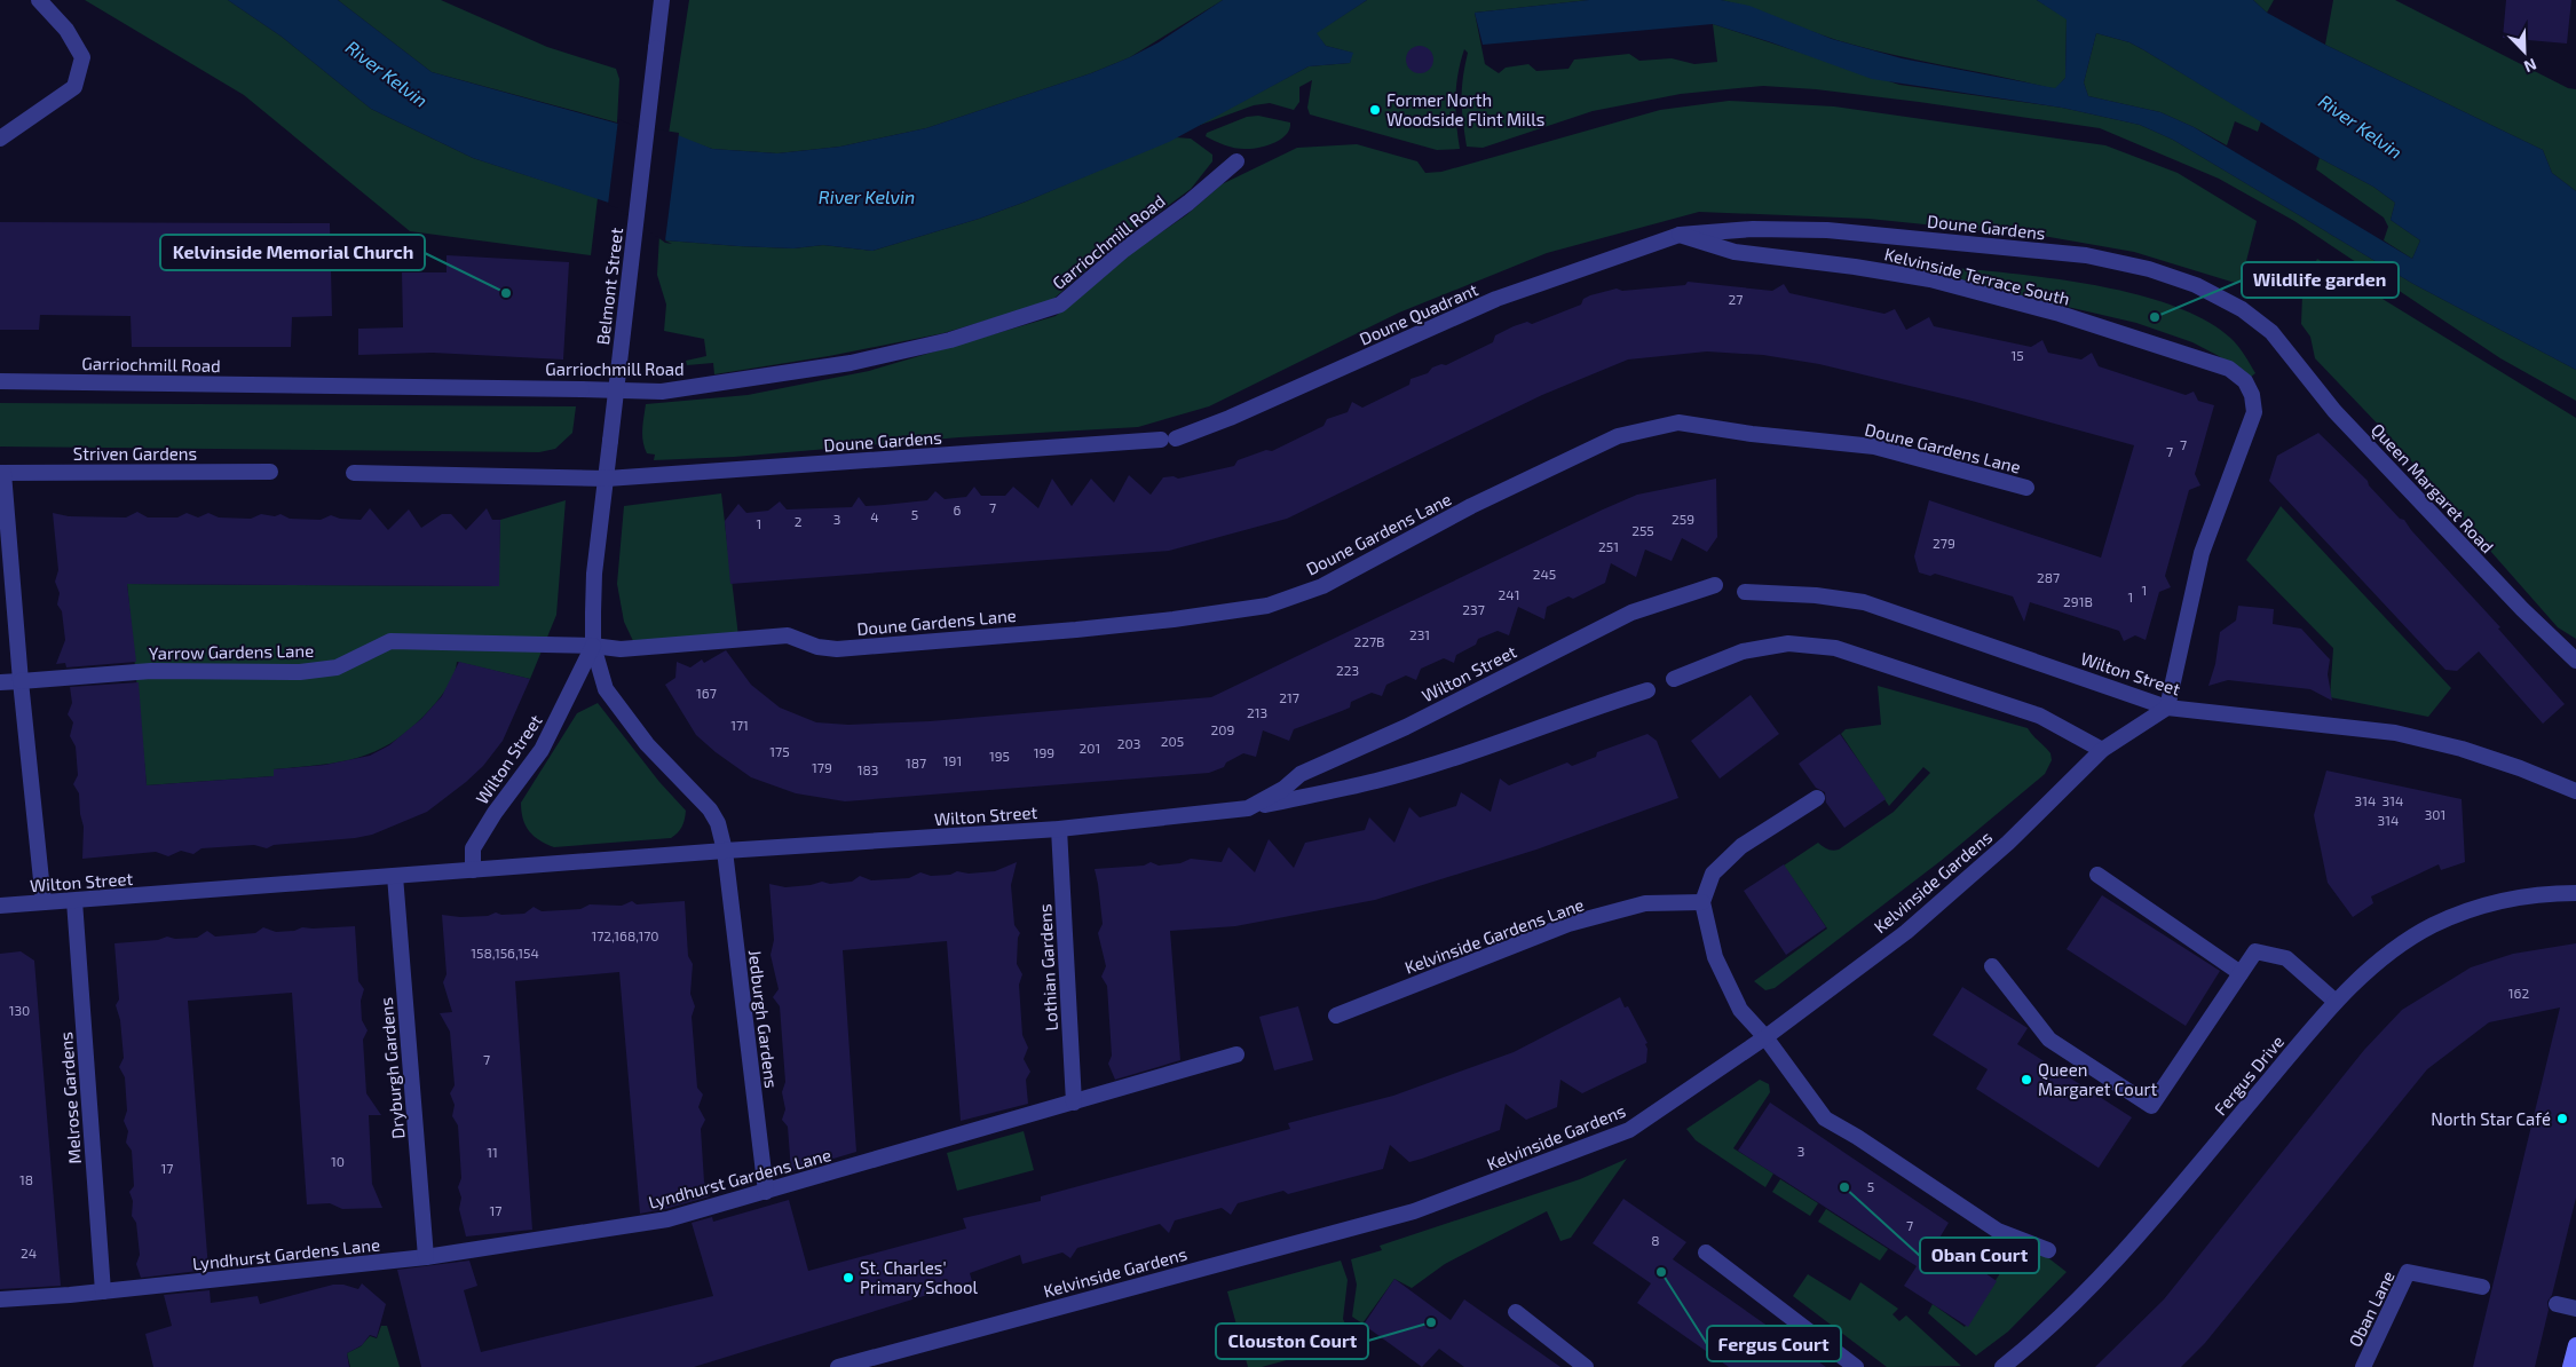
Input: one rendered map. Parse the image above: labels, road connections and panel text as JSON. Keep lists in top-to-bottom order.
{
  "streets": {
    "street": [
      "Doune Gardens",
      "Garriochmill Road",
      "Kelvinside Terrace South",
      "Belmont Street",
      "Doune Quadrant",
      "Doune Gardens Lane",
      "Striven Gardens",
      "Queen Margaret Road",
      "Yarrow Gardens Lane",
      "Wilton Street",
      "Kelvinside Gardens",
      "Kelvinside Gardens Lane",
      "Lothian Gardens",
      "Jedburgh Gardens",
      "Dryburgh Gardens",
      "Fergus Drive",
      "Melrose Gardens",
      "Lyndhurst Gardens Lane",
      "Oban Lane"
    ]
  },
  "crossings": [
    ["Doune Gardens", "Kelvinside Terrace South"],
    ["Doune Gardens", "Belmont Street"],
    ["Doune Gardens", "Doune Quadrant"],
    ["Doune Gardens", "Queen Margaret Road"],
    ["Kelvinside Terrace South", "Doune Quadrant"],
    ["Kelvinside Terrace South", "Wilton Street"],
    ["Kelvinside Terrace South", "Kelvinside Gardens"],
    ["Belmont Street", "Doune Gardens Lane"],
    ["Belmont Street", "Yarrow Gardens Lane"],
    ["Belmont Street", "Wilton Street"],
    ["Doune Gardens Lane", "Yarrow Gardens Lane"],
    ["Doune Gardens Lane", "Wilton Street"],
    ["Yarrow Gardens Lane", "Wilton Street"],
    ["Wilton Street", "Kelvinside Gardens"],
    ["Wilton Street", "Lothian Gardens"],
    ["Wilton Street", "Jedburgh Gardens"],
    ["Wilton Street", "Dryburgh Gardens"],
    ["Wilton Street", "Melrose Gardens"],
    ["Lothian Gardens", "Lyndhurst Gardens Lane"],
    ["Jedburgh Gardens", "Lyndhurst Gardens Lane"],
    ["Dryburgh Gardens", "Lyndhurst Gardens Lane"],
    ["Melrose Gardens", "Lyndhurst Gardens Lane"]
  ],
  "water": ["River Kelvin"],
  "places": [
    "Former North Woodside Flint Mills",
    "Kelvinside Memorial Church",
    "Wildlife garden",
    "Queen Margaret Court",
    "North Star Café",
    "Oban Court",
    "Fergus Court",
    "St. Charles' Primary School",
    "Clouston Court"
  ],
  "house_numbers": [
    "27",
    "15",
    "7",
    "7",
    "7",
    "6",
    "5",
    "4",
    "3",
    "259",
    "2",
    "1",
    "255",
    "279",
    "251",
    "245",
    "287",
    "1",
    "241",
    "1",
    "291B",
    "237",
    "231",
    "227B",
    "223",
    "167",
    "217",
    "213",
    "171",
    "209",
    "205",
    "203",
    "201",
    "175",
    "199",
    "195",
    "191",
    "187",
    "179",
    "183",
    "314",
    "314",
    "301",
    "314",
    "172,168,170",
    "158,156,154",
    "162",
    "130",
    "7",
    "3",
    "11",
    "10",
    "17",
    "18",
    "5",
    "17",
    "7",
    "8",
    "24"
  ],
  "north": "bottom right"
}
